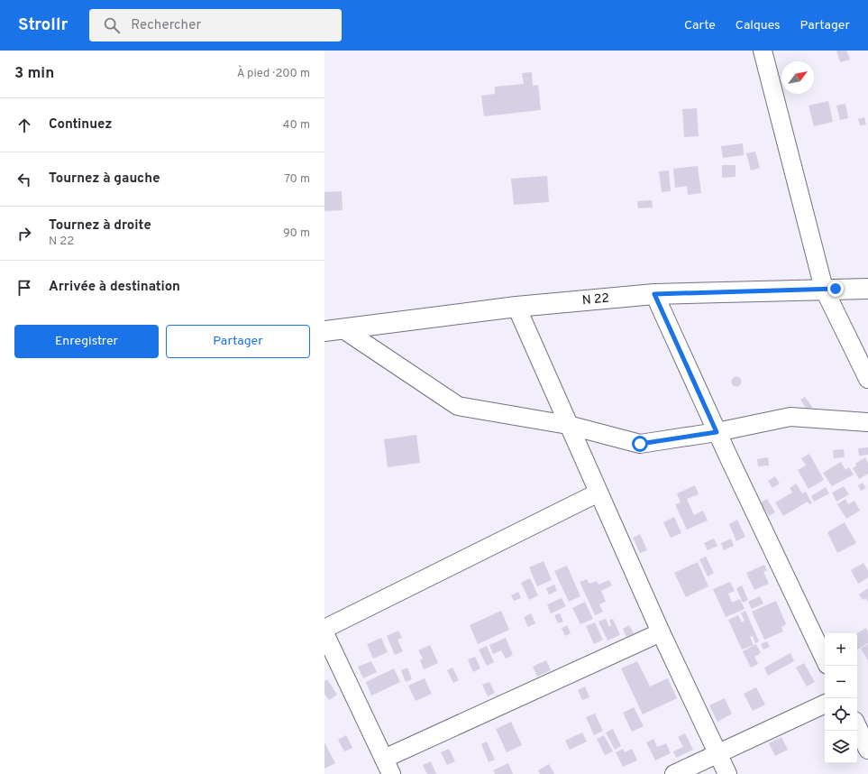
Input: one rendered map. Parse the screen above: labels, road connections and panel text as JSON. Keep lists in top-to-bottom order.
{
  "streets": {
    "main road": ["N 22"]
  },
  "north": "top right",
  "page": {
    "header": "Strollr",
    "search": "Rechercher",
    "nav": ["Carte", "Calques", "Partager"],
    "heading": ["3 min", "À pied · 200 m"],
    "list": [
      ["Continuez", "40 m"],
      ["Tournez à gauche", "70 m"],
      ["Tournez à droite", "N 22", "90 m"],
      "Arrivée à destination"
    ],
    "buttons": ["Enregistrer", "Partager"],
    "map_buttons": ["+", "−"]
  }
}
